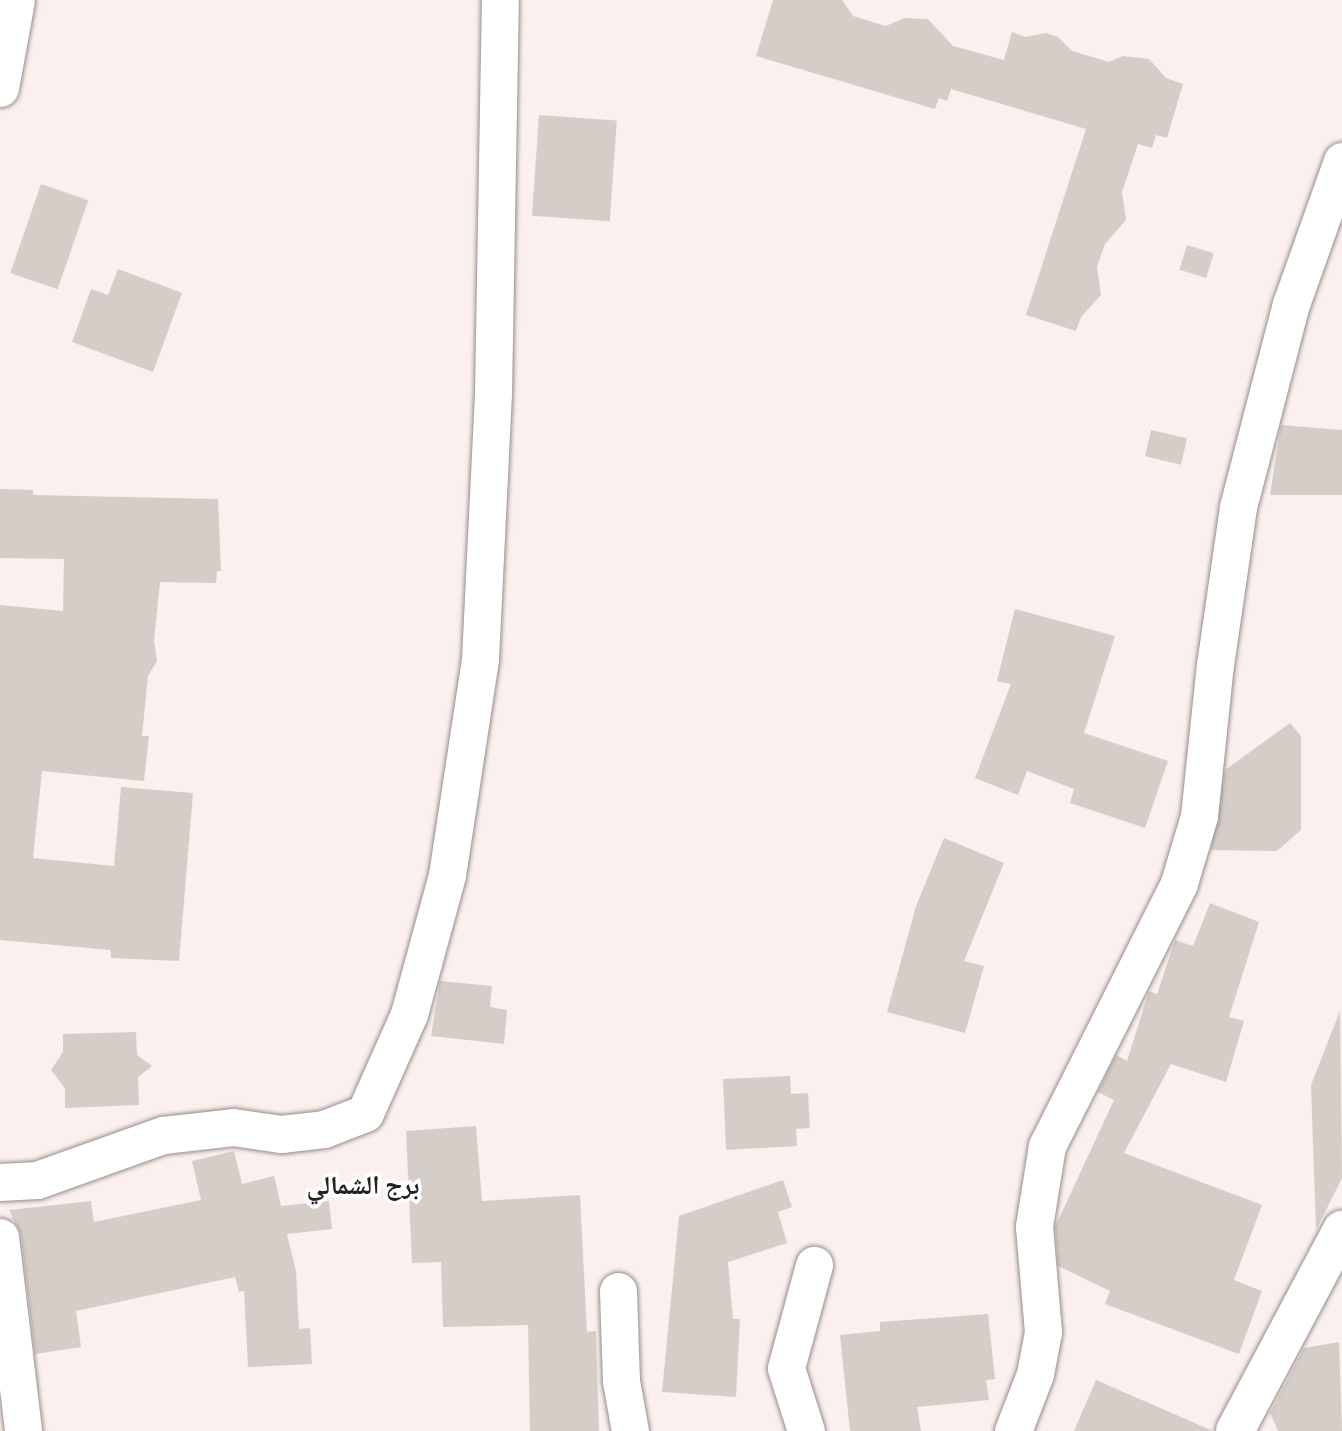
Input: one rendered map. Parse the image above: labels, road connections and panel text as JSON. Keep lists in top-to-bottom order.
{
  "districts": ["برج الشمالي"]
}
